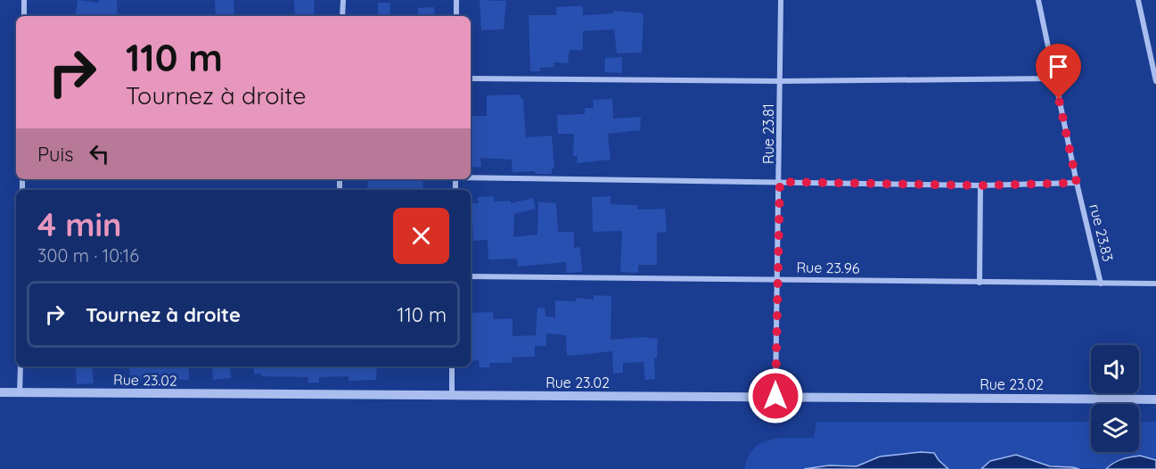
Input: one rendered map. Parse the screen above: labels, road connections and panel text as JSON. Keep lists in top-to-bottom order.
{
  "streets": {
    "street": [
      "Rue 23.81",
      "rue 23.83",
      "Rue 23.96",
      "Rue 23.02"
    ]
  },
  "crossings": [
    ["Rue 23.81", "Rue 23.96"],
    ["Rue 23.81", "Rue 23.02"],
    ["rue 23.83", "Rue 23.96"]
  ],
  "page": {
    "turn": ["110 m", "Tournez à droite"],
    "then": "Puis",
    "heading": ["4 min", "300 m · 10:16"],
    "list": [
      {
        "name": "Tournez à droite",
        "value": "110 m"
      }
    ]
  }
}
